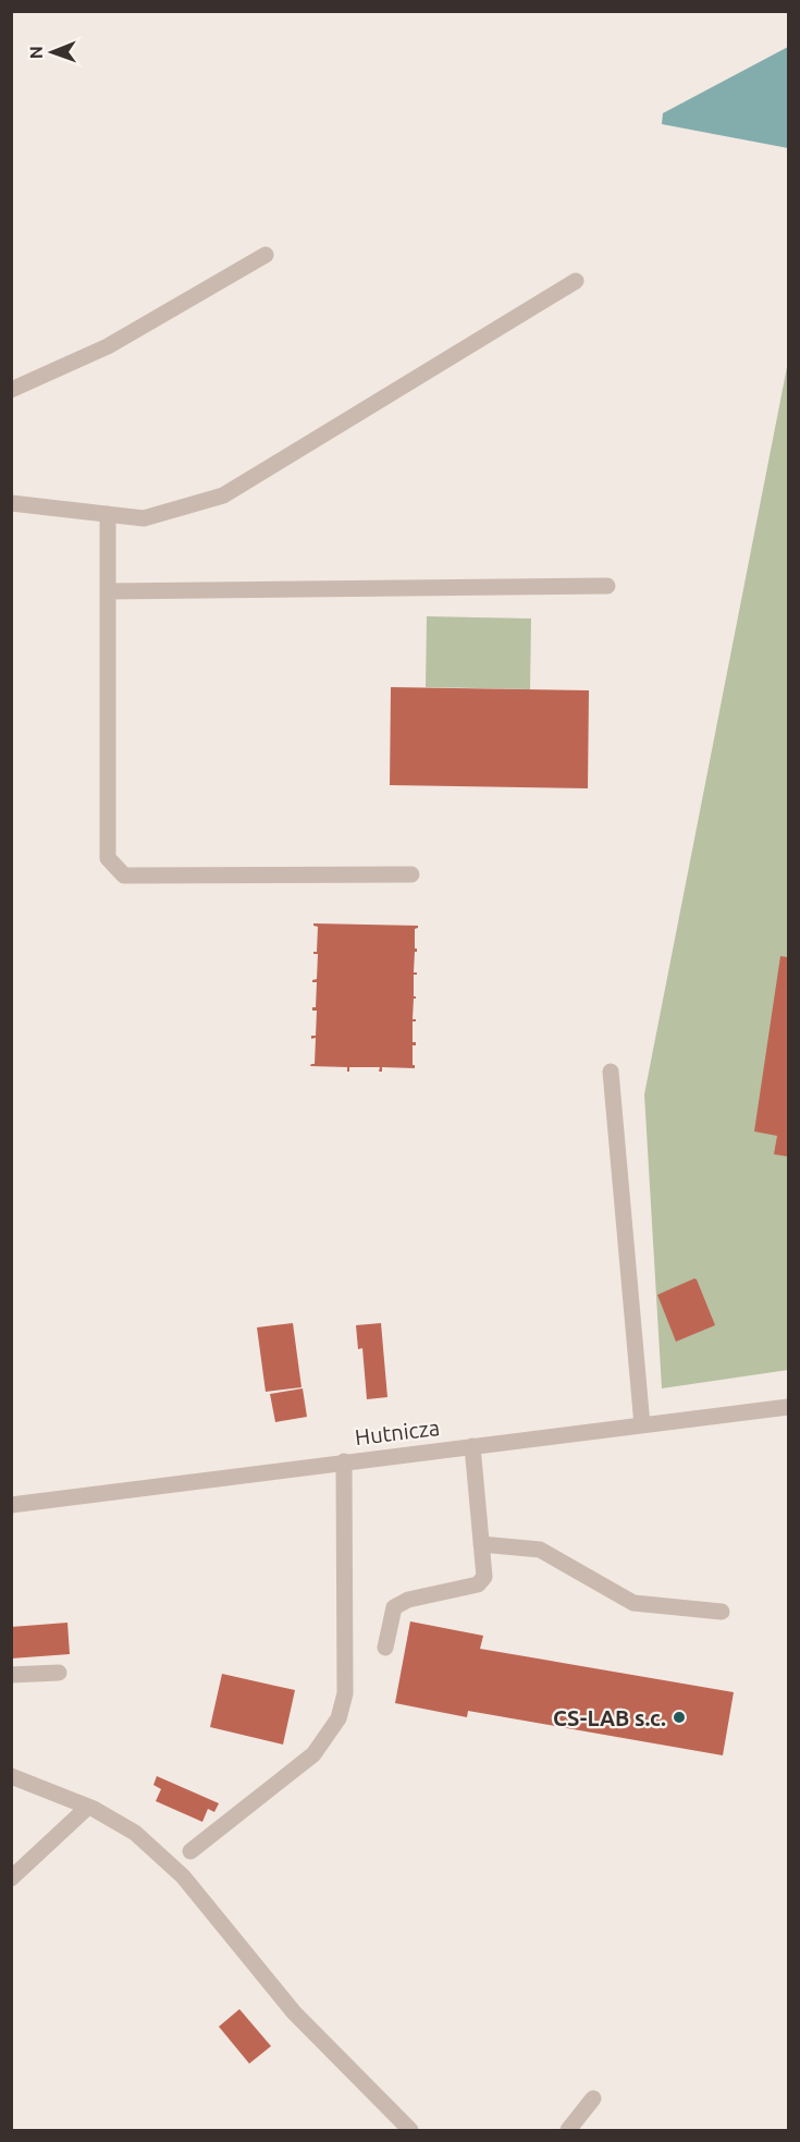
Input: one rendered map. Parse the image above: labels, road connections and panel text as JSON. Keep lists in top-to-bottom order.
{
  "streets": {
    "street": ["Hutnicza"]
  },
  "places": ["CS-LAB s.c."],
  "north": "left"
}
